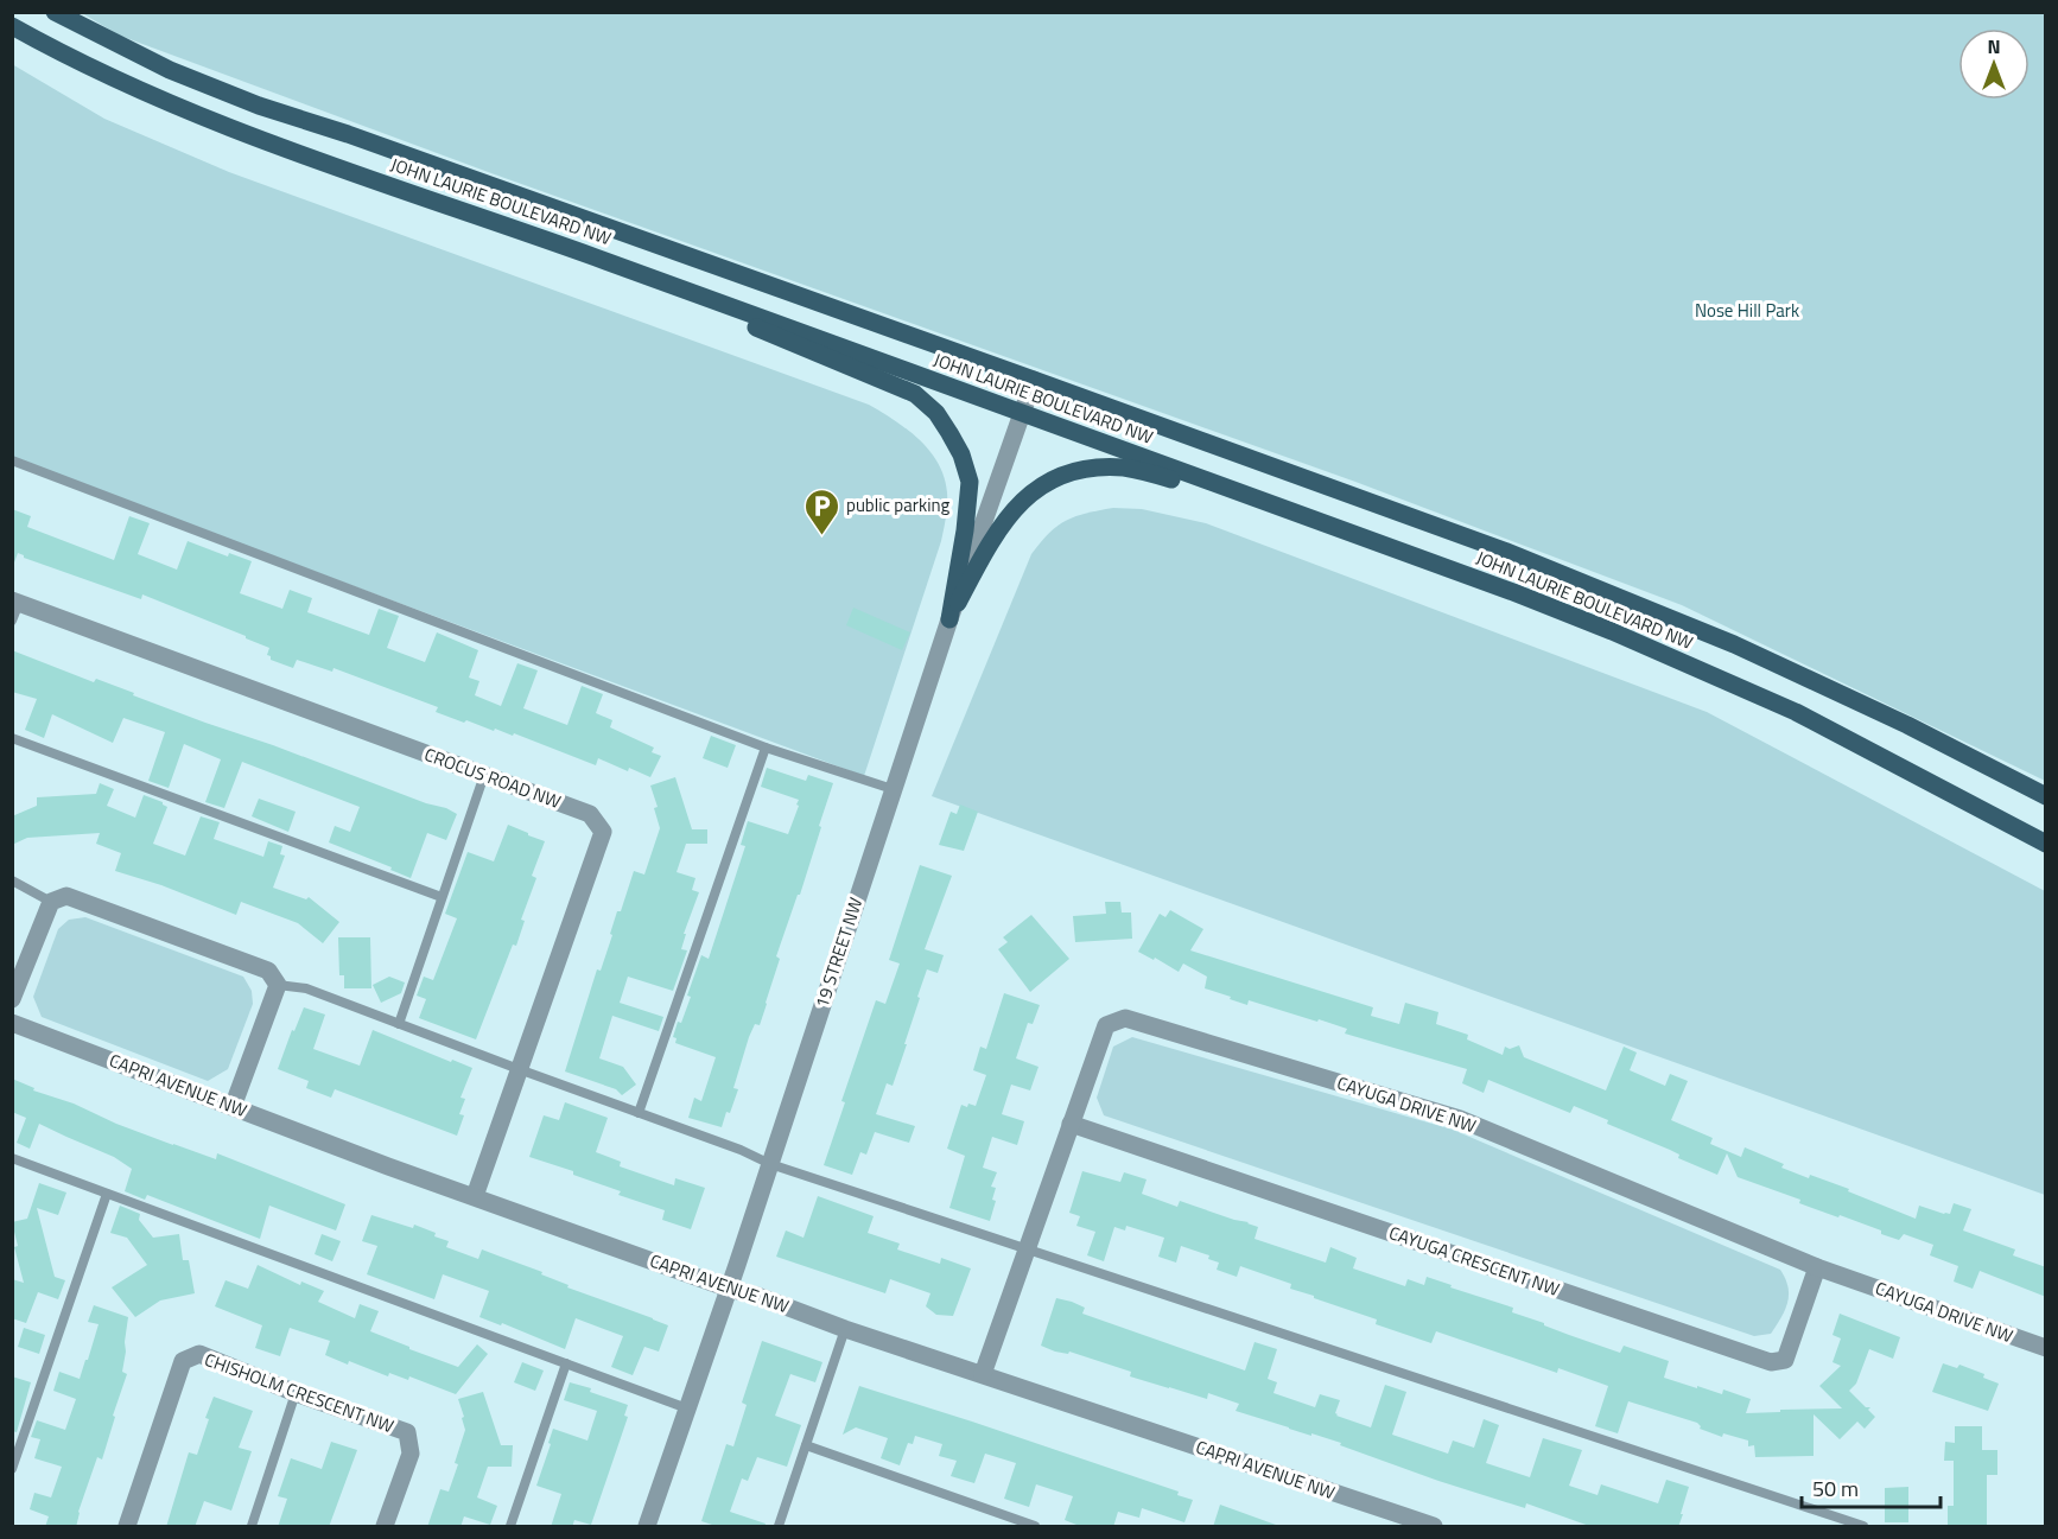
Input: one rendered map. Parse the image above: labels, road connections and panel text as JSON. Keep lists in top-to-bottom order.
{
  "streets": {
    "main road": ["JOHN LAURIE BOULEVARD NW"],
    "street": [
      "CROCUS ROAD NW",
      "19 STREET NW",
      "CAPRI AVENUE NW",
      "CAYUGA DRIVE NW",
      "CAYUGA CRESCENT NW",
      "CHISHOLM CRESCENT NW"
    ]
  },
  "crossings": [
    ["JOHN LAURIE BOULEVARD NW", "19 STREET NW"],
    ["CROCUS ROAD NW", "CAPRI AVENUE NW"],
    ["19 STREET NW", "CAPRI AVENUE NW"],
    ["CAPRI AVENUE NW", "CAYUGA DRIVE NW"],
    ["CAYUGA DRIVE NW", "CAYUGA CRESCENT NW"]
  ],
  "parks": ["Nose Hill Park"],
  "places": {
    "parking": ["public parking"]
  },
  "scale_bar": "50 m",
  "north": "top"
}
